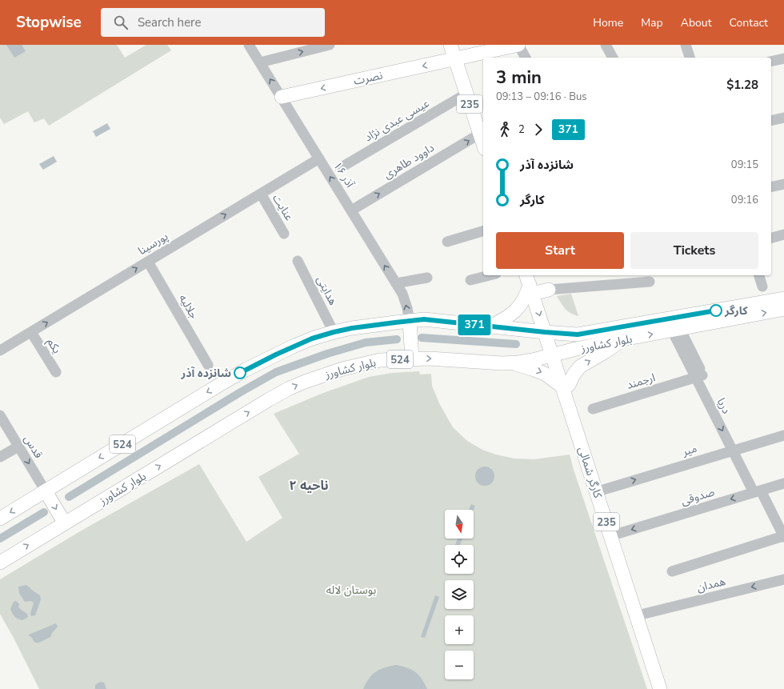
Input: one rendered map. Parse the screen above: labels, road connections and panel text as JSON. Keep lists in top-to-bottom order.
{
  "streets": {
    "main road": [
      "نصرت",
      "235",
      "بلوار کشاورز",
      "524",
      "کارگر شمالی"
    ],
    "street": [
      "عیسی عبدی نژاد",
      "داوود طاهری",
      "۱۶ آذر",
      "عنایت",
      "پورسینا",
      "هدایتی",
      "جلالیه",
      "یکم",
      "ارجمند",
      "دریا",
      "قدس",
      "میر",
      "صدوقی",
      "همدان"
    ]
  },
  "crossings": [
    ["نصرت", "235"],
    ["نصرت", "۱۶ آذر"],
    ["235", "عیسی عبدی نژاد"],
    ["235", "داوود طاهری"],
    ["داوود طاهری", "۱۶ آذر"],
    ["۱۶ آذر", "پورسینا"],
    ["۱۶ آذر", "بلوار کشاورز"],
    ["عنایت", "پورسینا"],
    ["پورسینا", "جلالیه"],
    ["پورسینا", "یکم"],
    ["هدایتی", "بلوار کشاورز"],
    ["بلوار کشاورز", "دریا"],
    ["بلوار کشاورز", "قدس"],
    ["بلوار کشاورز", "کارگر شمالی"],
    ["ارجمند", "دریا"],
    ["دریا", "میر"],
    ["دریا", "صدوقی"],
    ["میر", "کارگر شمالی"],
    ["کارگر شمالی", "صدوقی"],
    ["کارگر شمالی", "همدان"]
  ],
  "one_way": [
    "نصرت",
    "۱۶ آذر",
    "پورسینا",
    "قدس",
    "میر"
  ],
  "districts": ["ناحیه ۲"],
  "parks": ["بوستان لاله"],
  "places": ["کارگر", "شانزده آذر"],
  "lines": ["bus line 371"],
  "north": "bottom",
  "page": {
    "header": "Stopwise",
    "search": "Search here",
    "nav": [
      "Home",
      "Map",
      "About",
      "Contact"
    ],
    "on_map": "371",
    "heading": ["3 min", "09:13 – 09:16 · Bus", "$1.28"],
    "legs": ["2", "371"],
    "list": [
      {
        "name": "شانزده آذر",
        "value": "09:15"
      },
      {
        "name": "کارگر",
        "value": "09:16"
      }
    ],
    "buttons": ["Start", "Tickets"],
    "map_buttons": ["+", "−"]
  }
}
